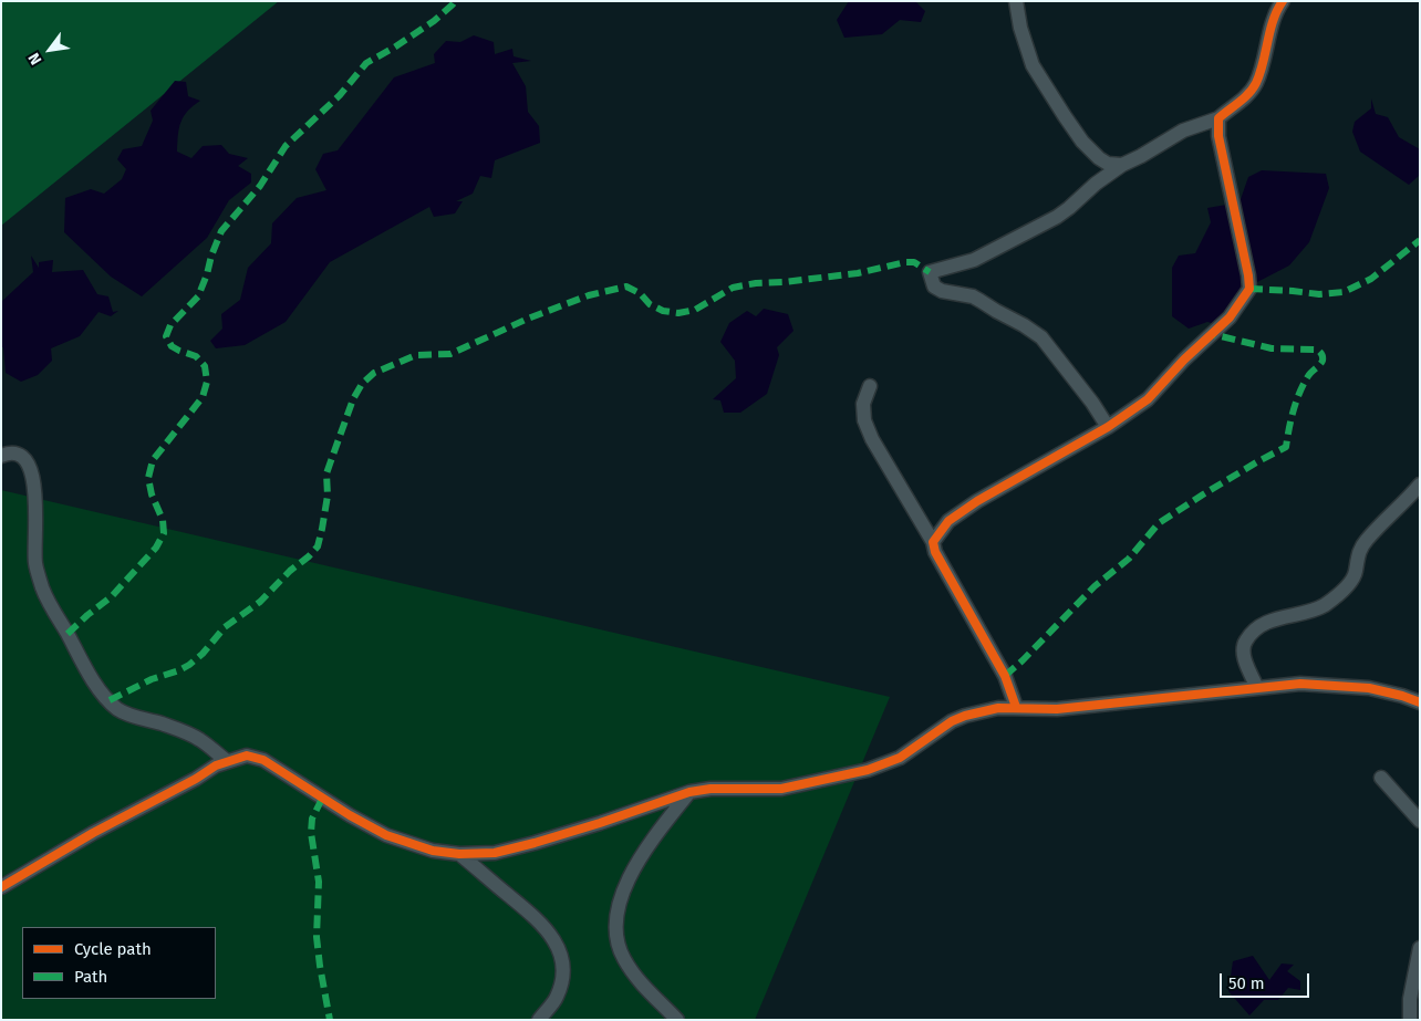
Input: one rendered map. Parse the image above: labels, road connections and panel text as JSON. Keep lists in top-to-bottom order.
{
  "legend": ["Cycle path", "Path"],
  "scale_bar": "50 m",
  "north": "bottom left"
}
